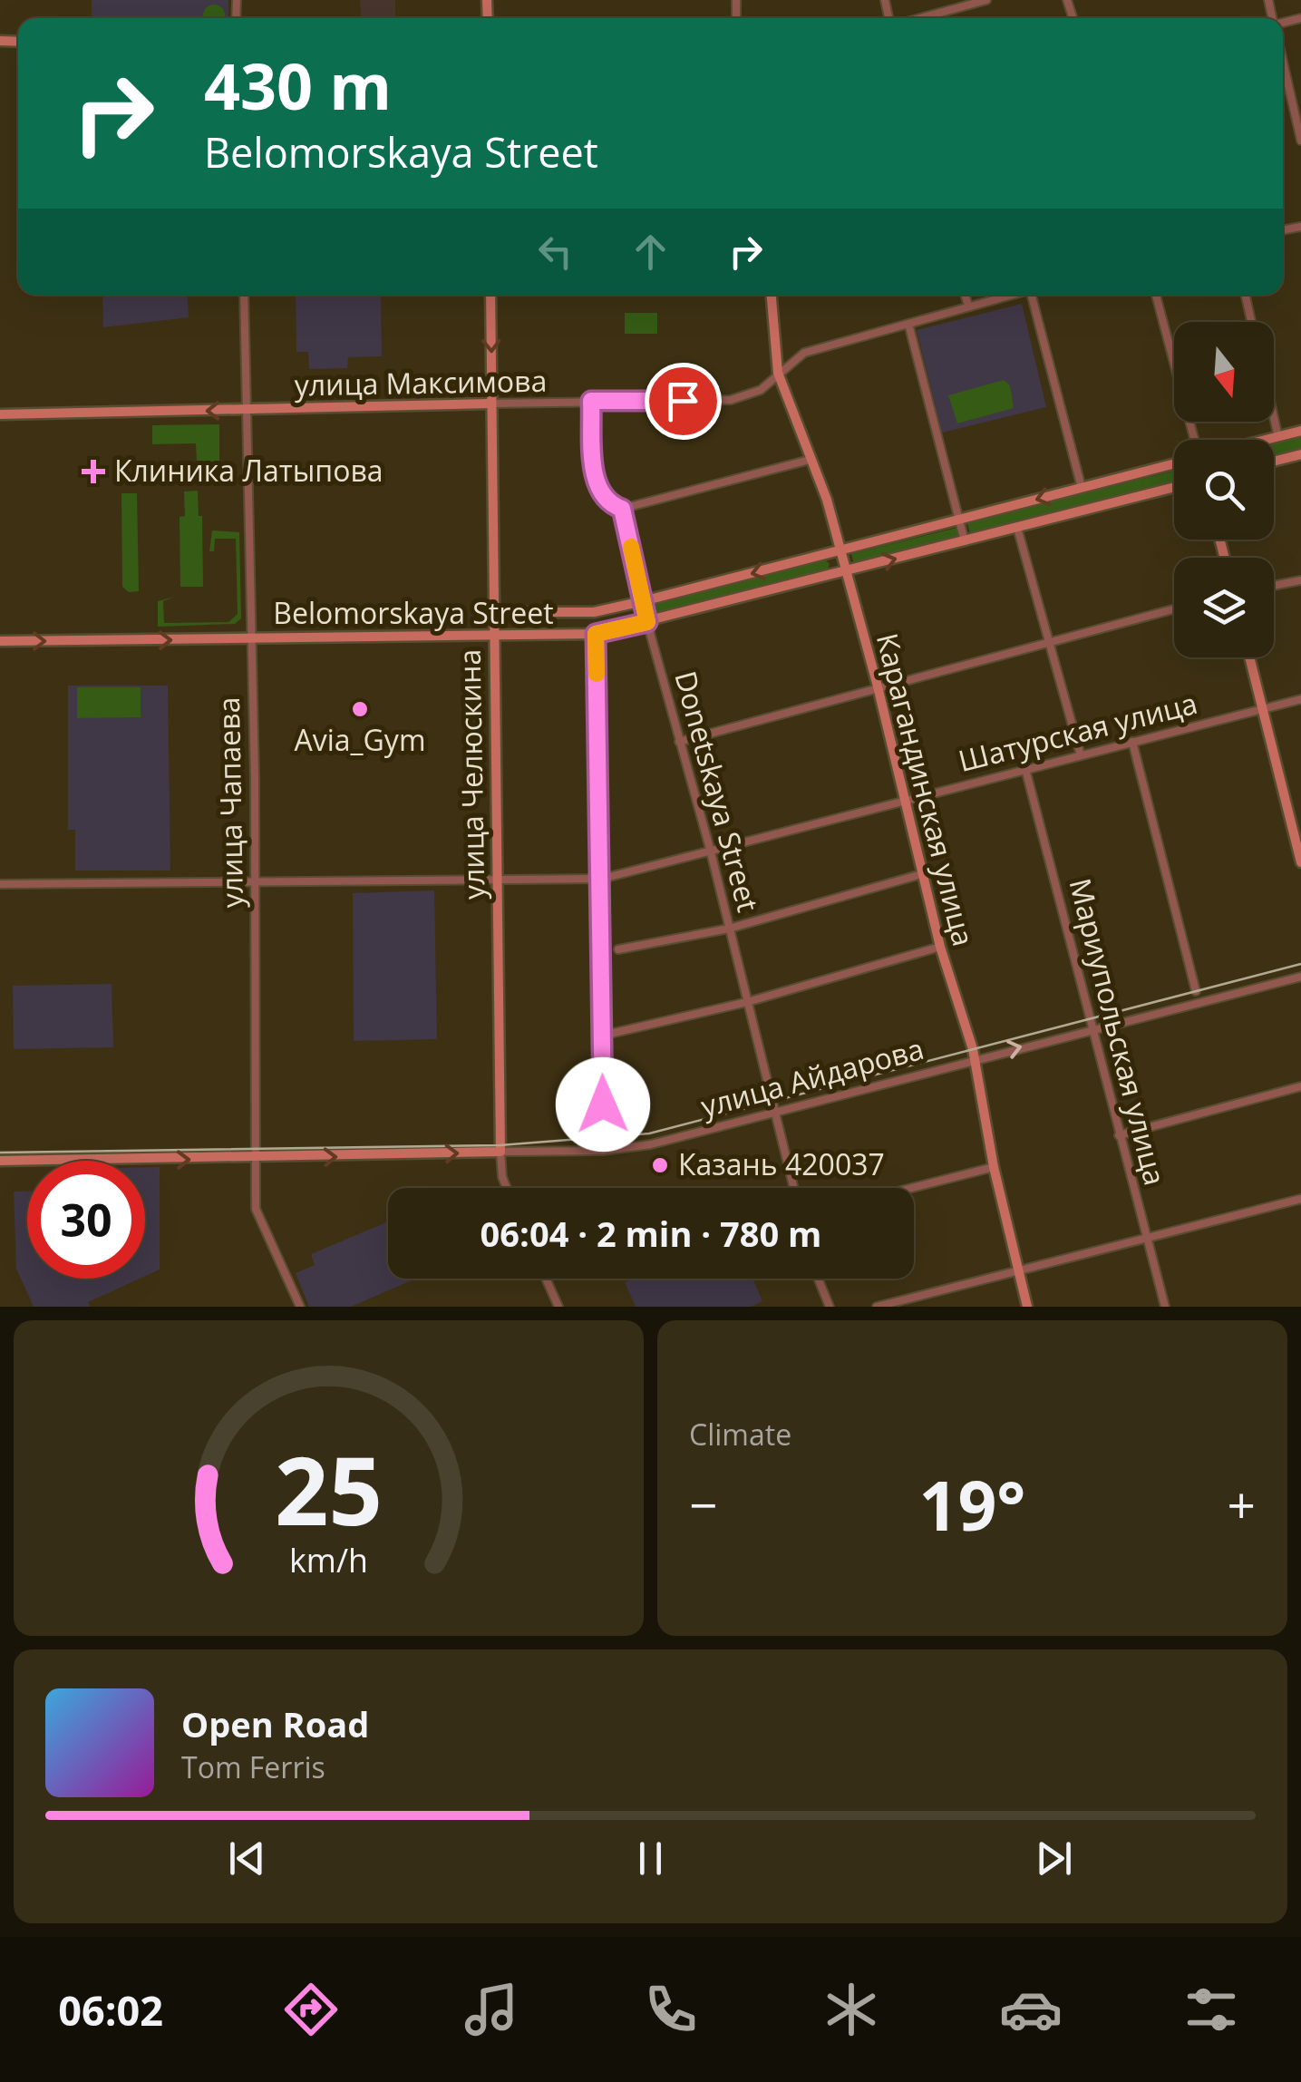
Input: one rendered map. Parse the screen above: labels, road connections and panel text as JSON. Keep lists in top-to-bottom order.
{
  "streets": {
    "main road": [
      "улица Максимова",
      "Belomorskaya Street",
      "улица Челюскина",
      "Карагандинская улица",
      "улица Айдарова"
    ],
    "street": [
      "Шатурская улица",
      "Donetskaya Street",
      "улица Чапаева",
      "Мариупольская улица"
    ]
  },
  "crossings": [
    ["улица Максимова", "улица Челюскина"],
    ["улица Максимова", "Карагандинская улица"],
    ["улица Максимова", "Donetskaya Street"],
    ["улица Максимова", "улица Чапаева"],
    ["Belomorskaya Street", "улица Челюскина"],
    ["Belomorskaya Street", "Карагандинская улица"],
    ["Belomorskaya Street", "Donetskaya Street"],
    ["Belomorskaya Street", "улица Чапаева"],
    ["Шатурская улица", "улица Челюскина"],
    ["Шатурская улица", "Карагандинская улица"],
    ["Шатурская улица", "Donetskaya Street"],
    ["Шатурская улица", "улица Чапаева"],
    ["Шатурская улица", "Мариупольская улица"],
    ["улица Челюскина", "улица Айдарова"],
    ["Карагандинская улица", "улица Айдарова"],
    ["Donetskaya Street", "улица Айдарова"],
    ["улица Чапаева", "улица Айдарова"],
    ["Мариупольская улица", "улица Айдарова"]
  ],
  "one_way": ["улица Айдарова"],
  "places": {
    "health": ["Клиника Латыпова"],
    "other": ["Avia_Gym", "Казань 420037"]
  },
  "north": "bottom",
  "page": {
    "turn": ["430 m", "Belomorskaya Street"],
    "limit": "30",
    "trip": "06:04 · 2 min · 780 m",
    "tile": "Climate",
    "heat": ["−", "19°", "+"],
    "song": ["Open Road", "Tom Ferris"],
    "tabs": "06:02",
    "gauge": ["25", "km/h"]
  }
}
